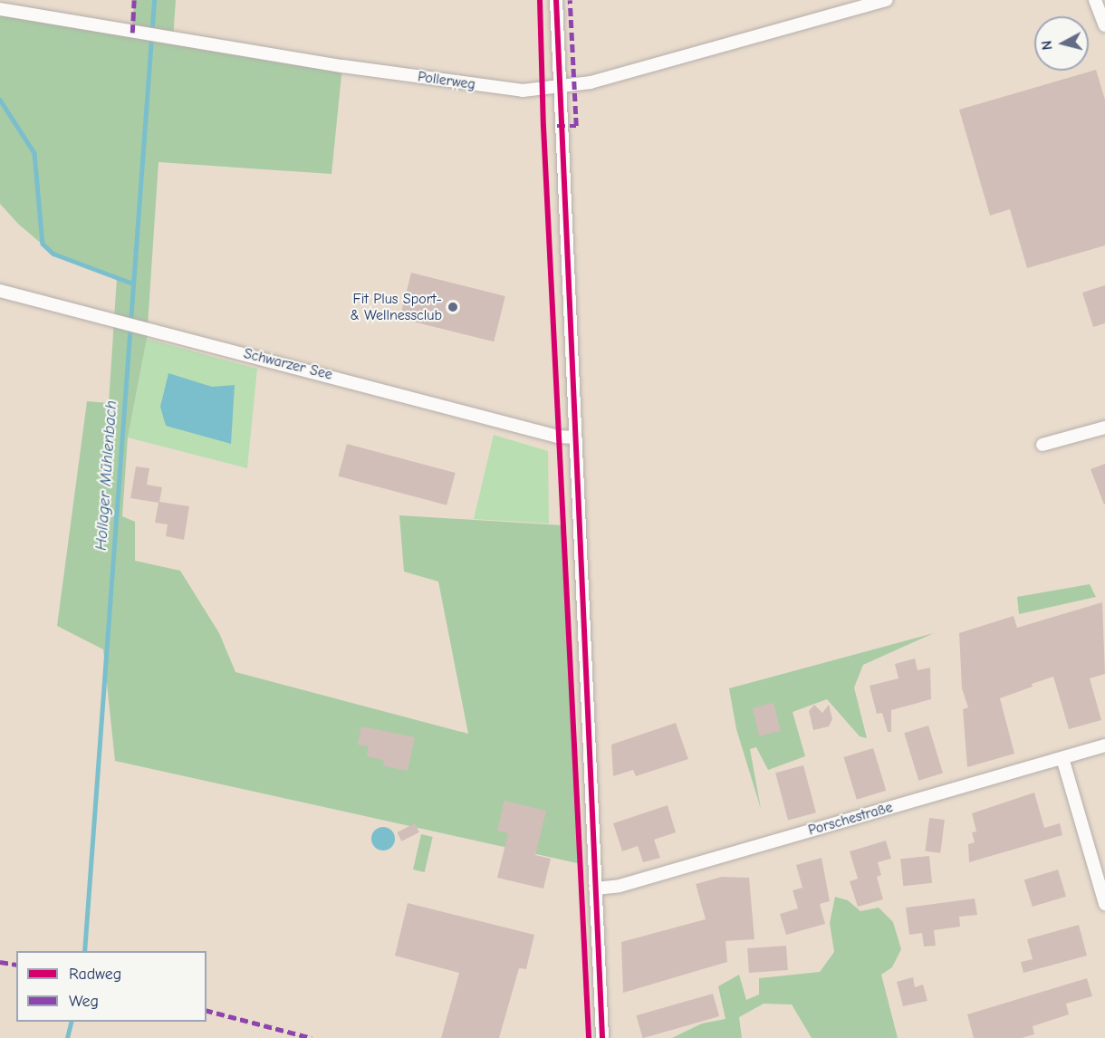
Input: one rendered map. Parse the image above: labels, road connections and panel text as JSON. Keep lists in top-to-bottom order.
{
  "streets": {
    "street": ["Pollerweg", "Schwarzer See", "Porschestraße"]
  },
  "water": ["Hollager Mühlenbach"],
  "places": ["Fit Plus Sport- & Wellnessclub"],
  "legend": ["Radweg", "Weg"],
  "north": "left"
}
